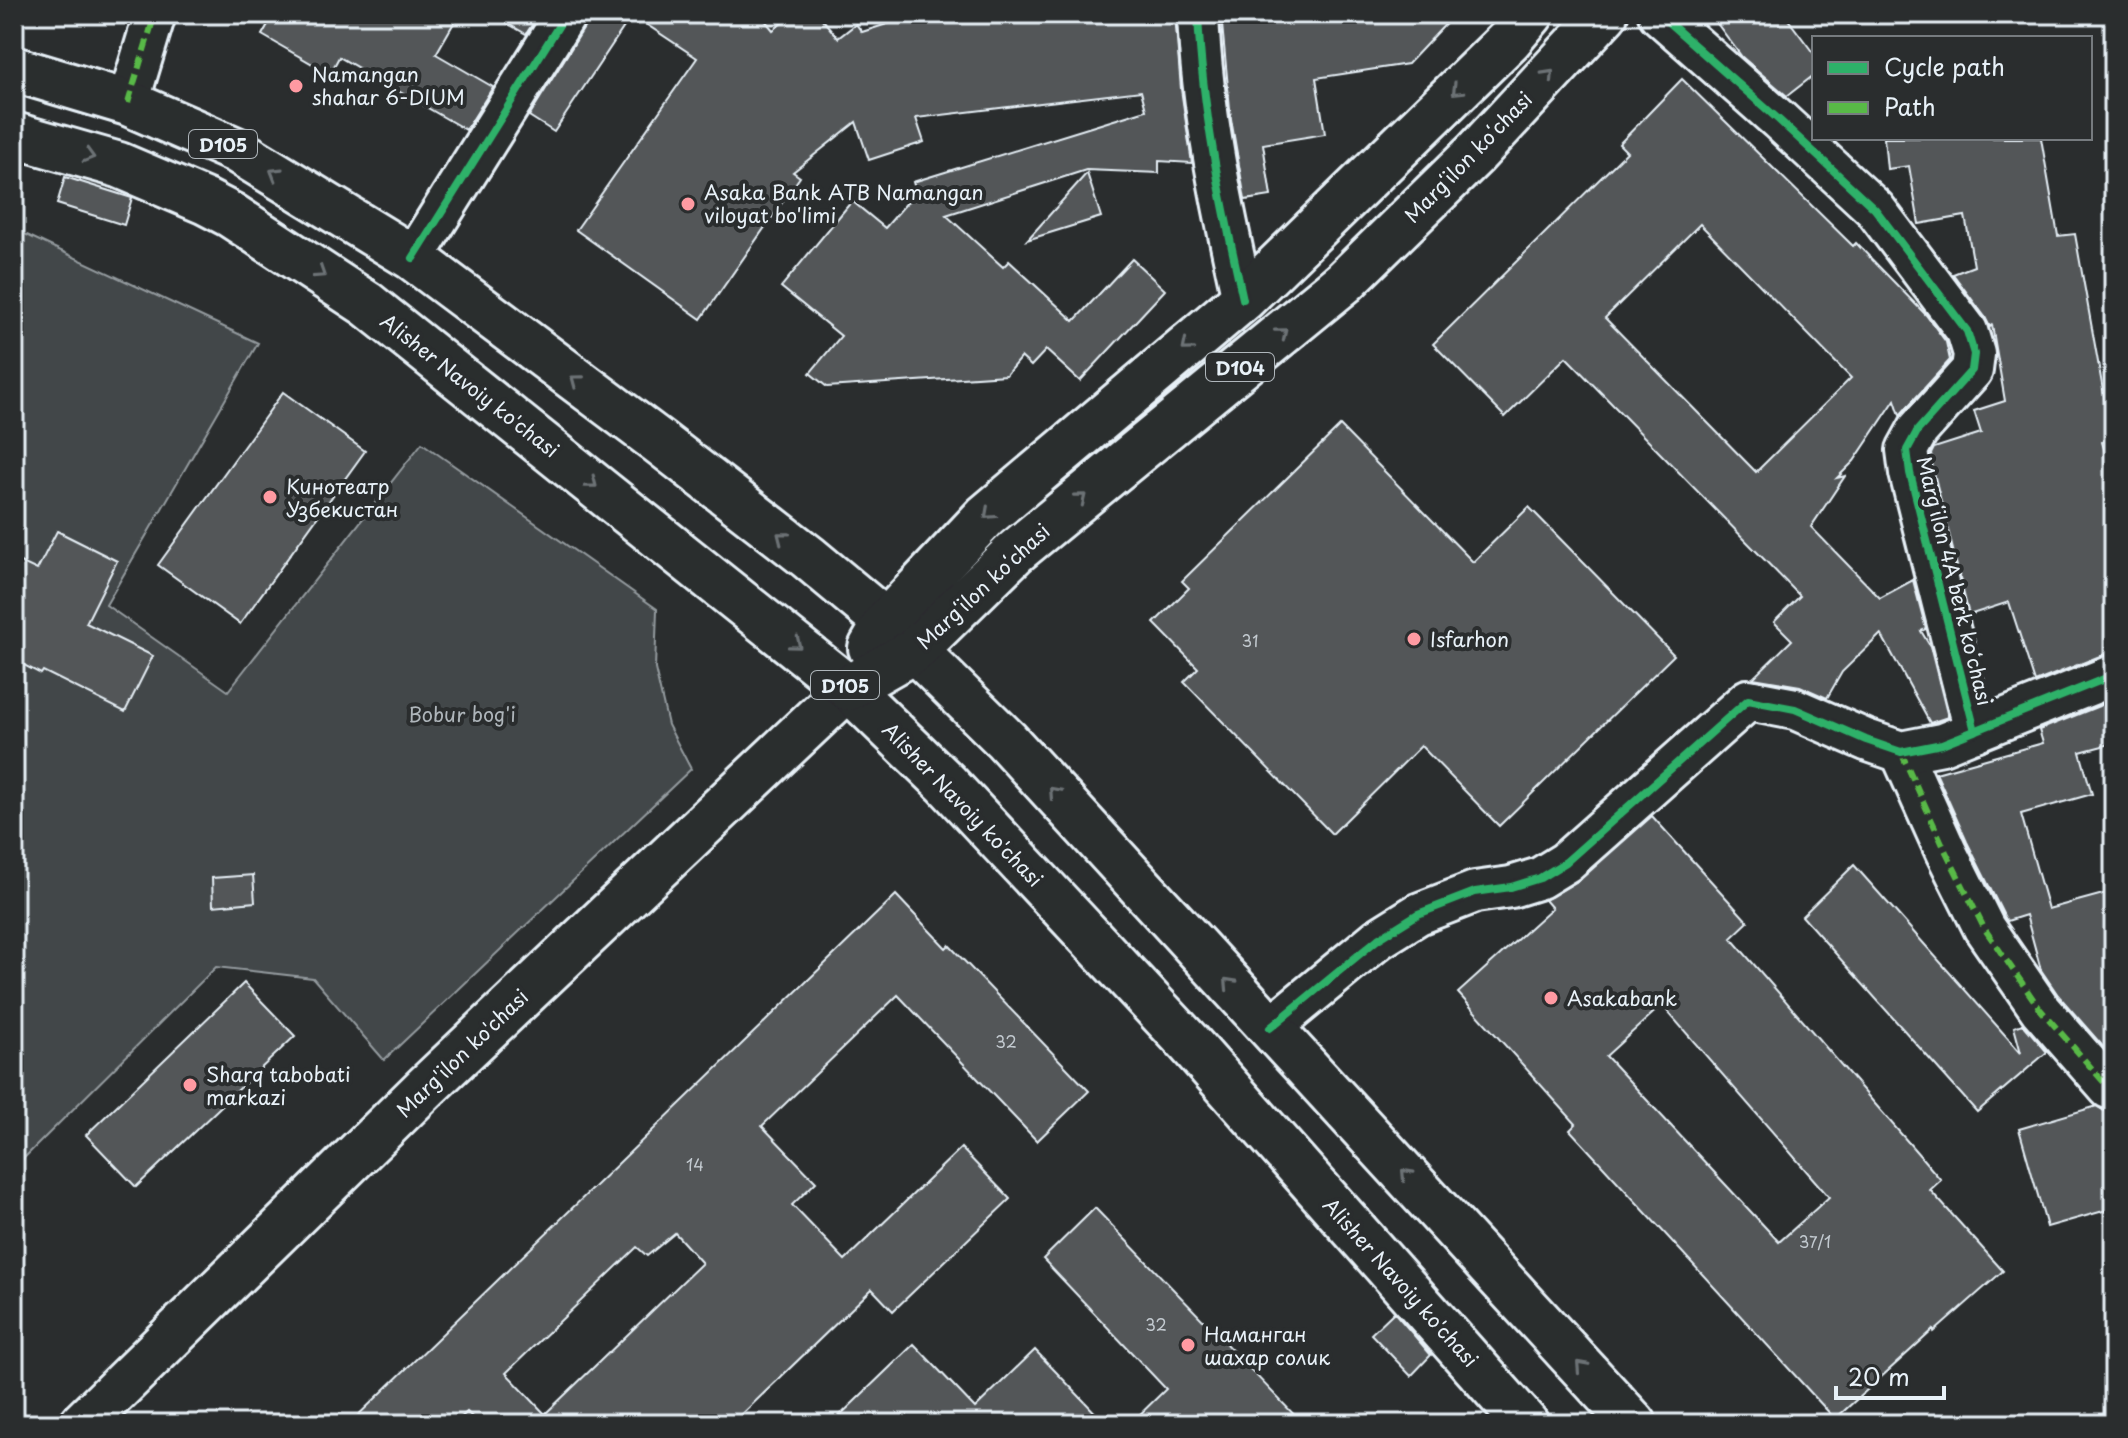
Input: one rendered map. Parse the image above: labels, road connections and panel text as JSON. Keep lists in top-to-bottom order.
{
  "streets": {
    "main road": [
      "D105",
      "Margʻilon koʻchasi",
      "D104",
      "Alisher Navoiy ko'chasi",
      "Marg'ilon ko'chasi"
    ],
    "street": ["Margʻilon 4А berk koʻchasi"]
  },
  "crossings": [
    ["D105", "Margʻilon koʻchasi"],
    ["Margʻilon koʻchasi", "Alisher Navoiy ko'chasi"],
    ["Margʻilon koʻchasi", "Marg'ilon ko'chasi"],
    ["Alisher Navoiy ko'chasi", "Marg'ilon ko'chasi"]
  ],
  "parks": ["Bobur bog'i"],
  "places": [
    "Namangan shahar 6-DIUM",
    "Asaka Bank ATB Namangan viloyat bo'limi",
    "Кинотеатр Узбекистан",
    "Isfarhon",
    "Asakabank",
    "Sharq tabobati markazi",
    "Наманган шахар солик"
  ],
  "house_numbers": [
    "31",
    "32",
    "14",
    "37/1",
    "32"
  ],
  "legend": ["Cycle path", "Path"],
  "scale_bar": "20 m"
}
